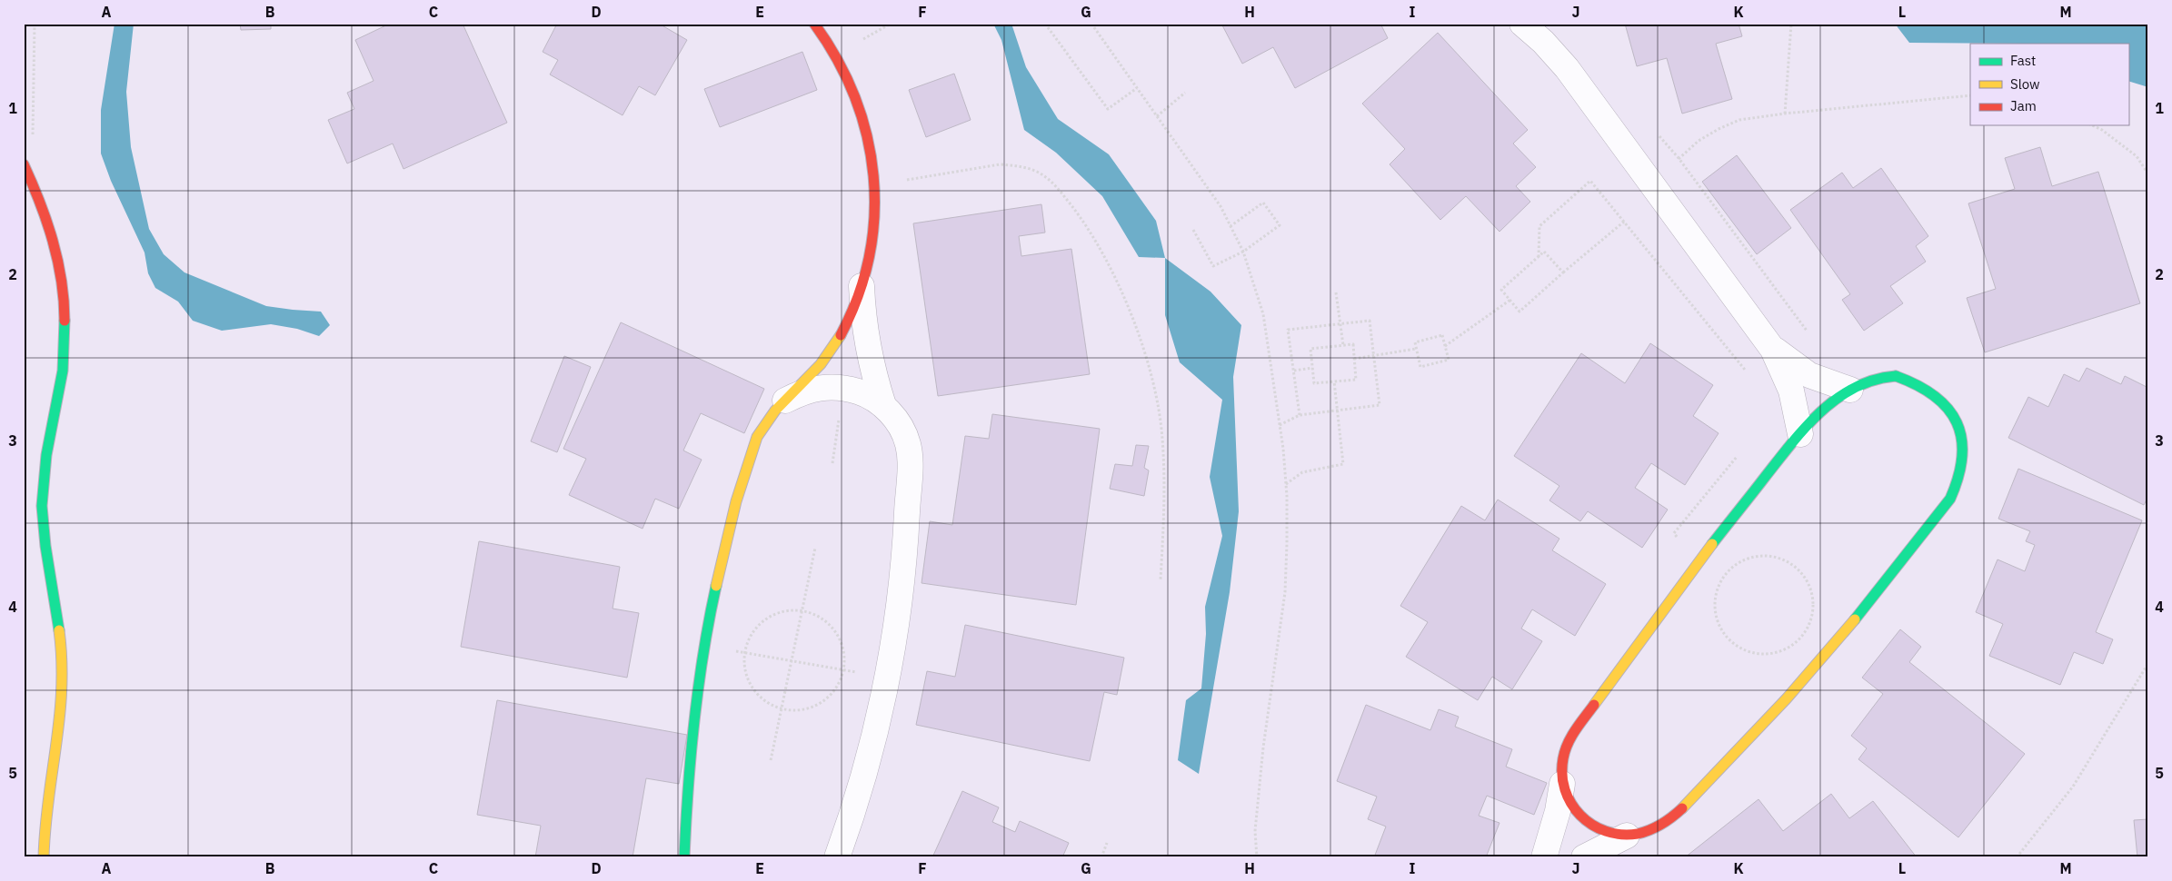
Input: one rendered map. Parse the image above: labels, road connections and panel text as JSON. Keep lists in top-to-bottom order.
{
  "legend": ["Fast", "Slow", "Jam"],
  "grid": {
    "columns": [
      "A",
      "B",
      "C",
      "D",
      "E",
      "F",
      "G",
      "H",
      "I",
      "J",
      "K",
      "L",
      "M"
    ],
    "rows": [
      "1",
      "2",
      "3",
      "4",
      "5"
    ]
  }
}
